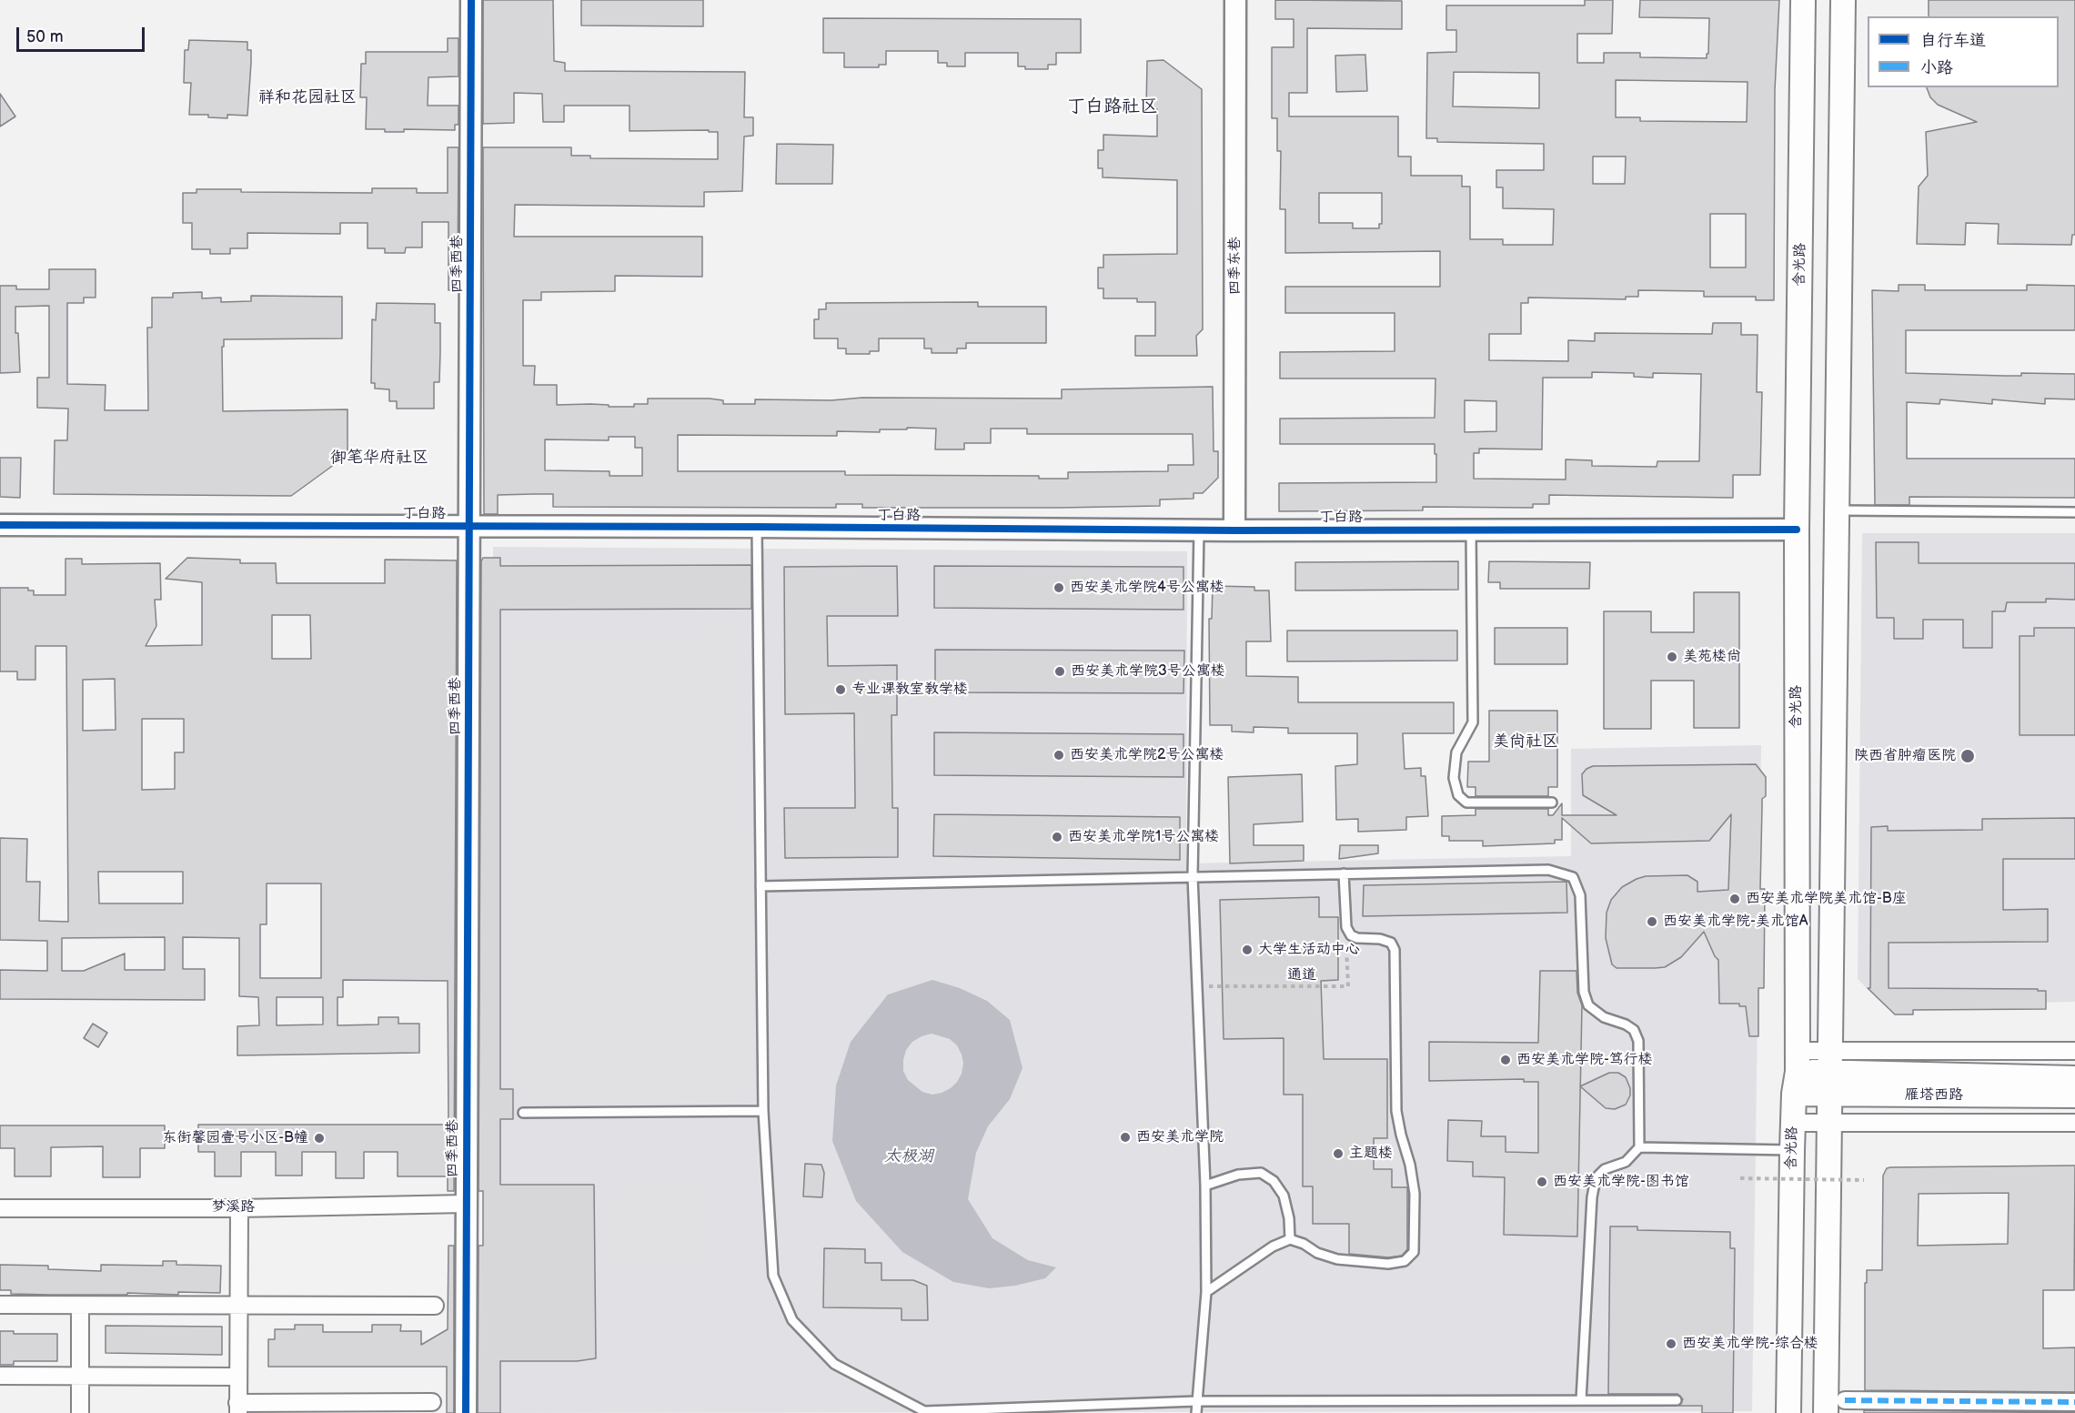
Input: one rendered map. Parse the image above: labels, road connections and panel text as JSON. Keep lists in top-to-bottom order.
{
  "streets": {
    "main road": ["含光路", "雁塔西路"],
    "street": [
      "四季西巷",
      "四季东巷",
      "丁白路",
      "梦溪路"
    ],
    "path": ["通道"]
  },
  "crossings": [
    ["四季西巷", "丁白路"],
    ["四季西巷", "梦溪路"],
    ["含光路", "丁白路"],
    ["含光路", "雁塔西路"],
    ["四季东巷", "丁白路"]
  ],
  "districts": [
    "祥和花园社区",
    "丁白路社区",
    "御笔华府社区",
    "美尚社区"
  ],
  "water": ["太极湖"],
  "places": [
    "西安美术学院4号公寓楼",
    "美苑楼尚",
    "西安美术学院3号公寓楼",
    "专业课教室教学楼",
    "西安美术学院2号公寓楼",
    "陕西省肿瘤医院",
    "西安美术学院1号公寓楼",
    "西安美术学院美术馆-B座",
    "西安美术学院-美术馆A",
    "大学生活动中心",
    "西安美术学院-笃行楼",
    "西安美术学院",
    "东街馨园壹号小区-B幢",
    "主题楼",
    "西安美术学院-图书馆",
    "西安美术学院-综合楼"
  ],
  "legend": ["自行车道", "小路"],
  "scale_bar": "50 m"
}
